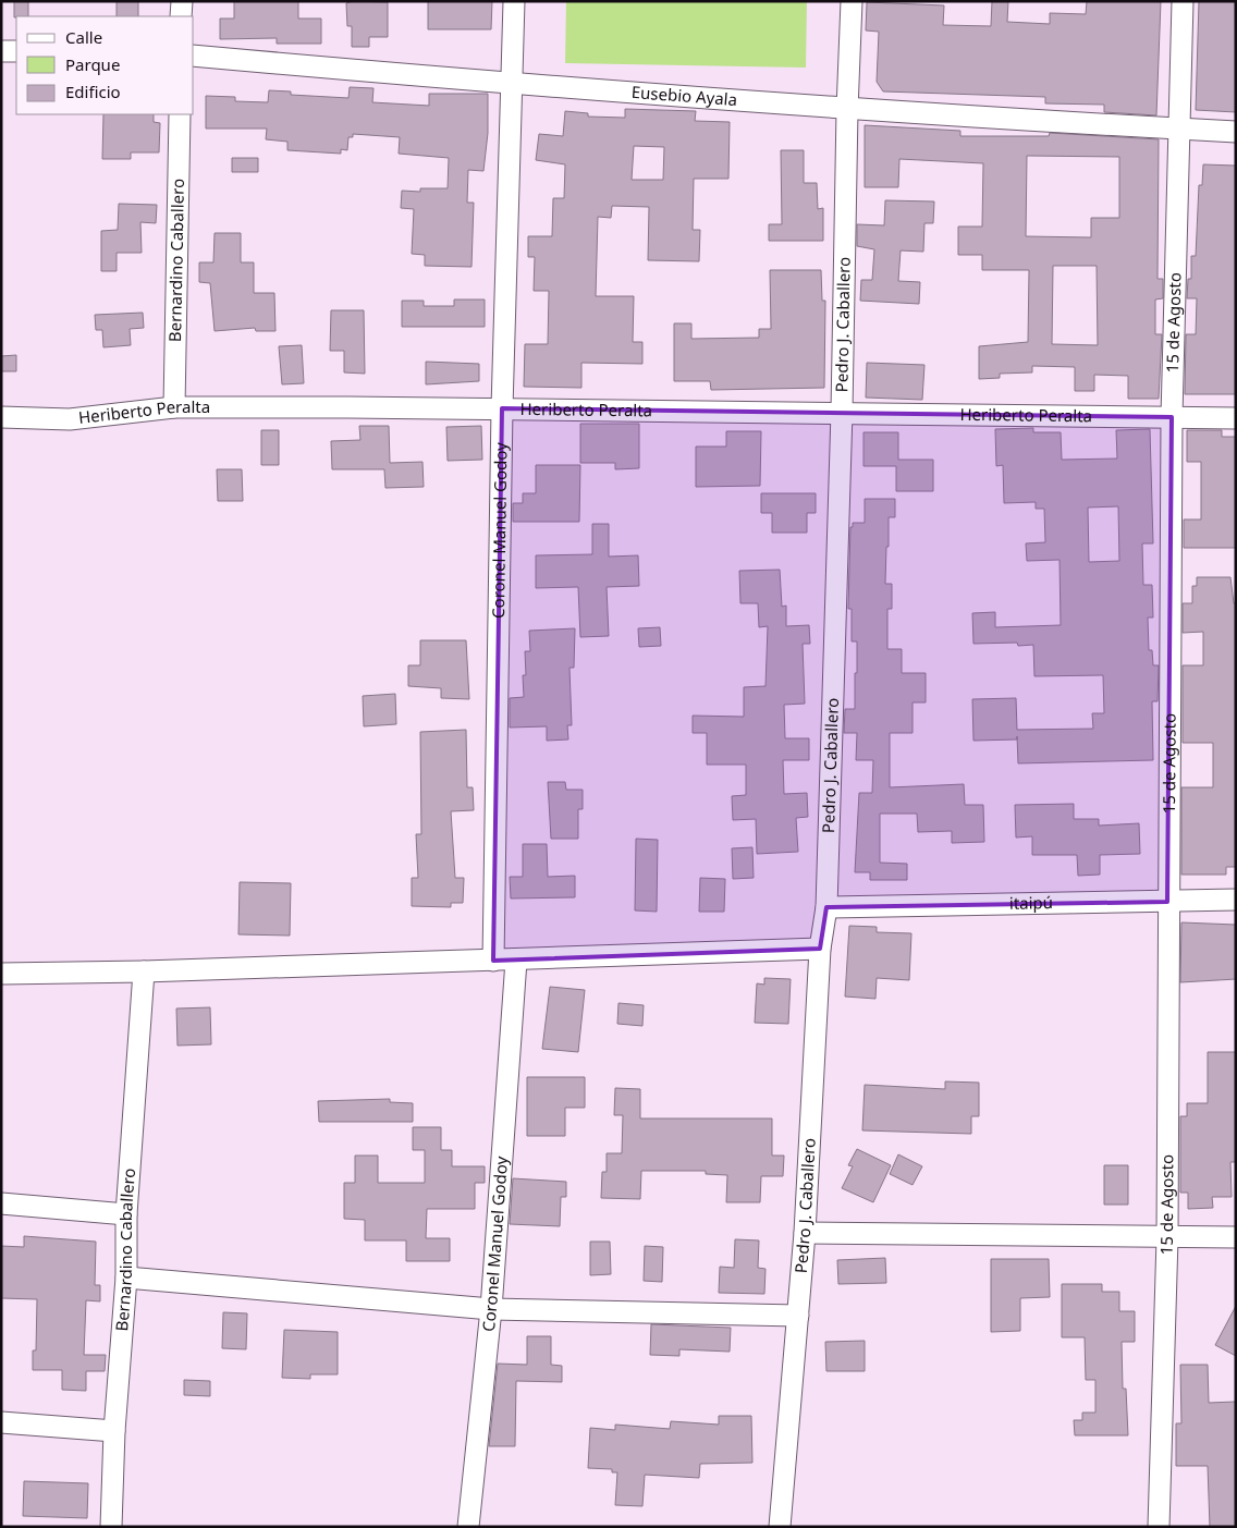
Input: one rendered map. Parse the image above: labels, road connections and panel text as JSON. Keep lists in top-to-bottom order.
{
  "streets": {
    "street": [
      "Eusebio Ayala",
      "Bernardino Caballero",
      "Pedro J. Caballero",
      "15 de Agosto",
      "Heriberto Peralta",
      "Coronel Manuel Godoy",
      "itaipú"
    ]
  },
  "crossings": [
    ["Eusebio Ayala", "Pedro J. Caballero"],
    ["Eusebio Ayala", "15 de Agosto"],
    ["Eusebio Ayala", "Coronel Manuel Godoy"],
    ["Bernardino Caballero", "Heriberto Peralta"],
    ["Pedro J. Caballero", "Heriberto Peralta"],
    ["Pedro J. Caballero", "itaipú"],
    ["15 de Agosto", "Heriberto Peralta"],
    ["15 de Agosto", "itaipú"],
    ["Heriberto Peralta", "Coronel Manuel Godoy"]
  ],
  "legend": ["Calle", "Parque", "Edificio"]
}
